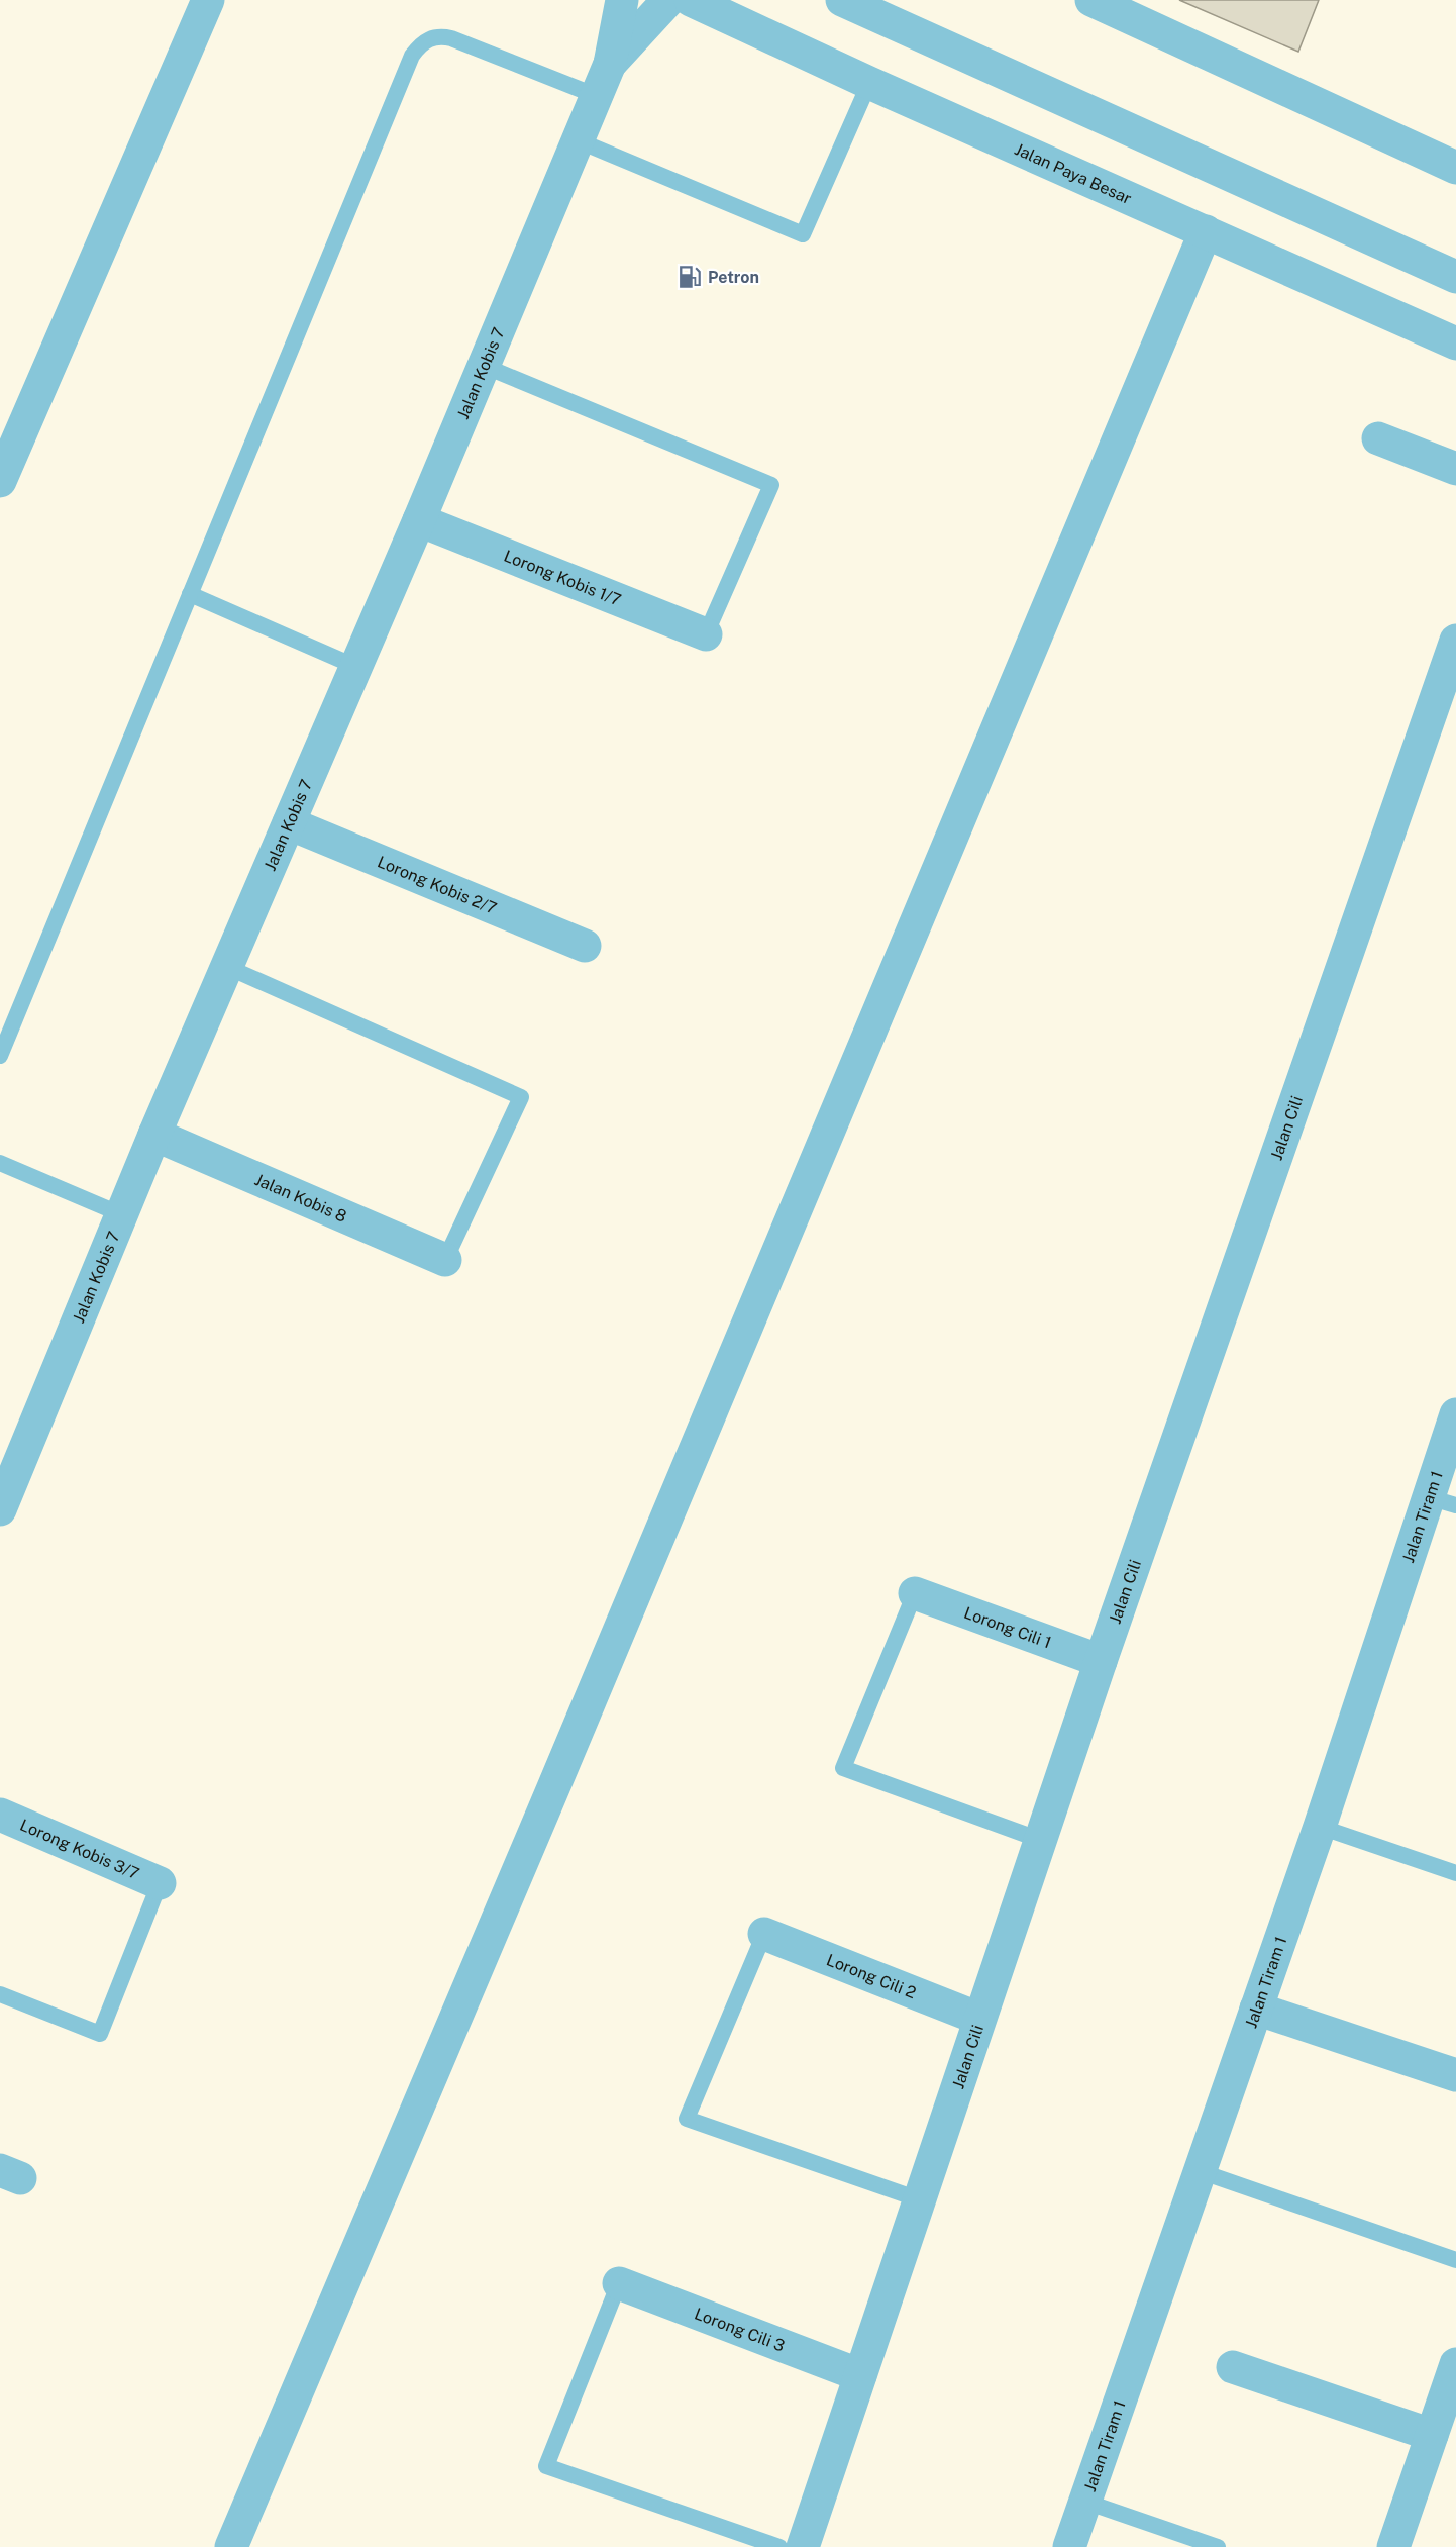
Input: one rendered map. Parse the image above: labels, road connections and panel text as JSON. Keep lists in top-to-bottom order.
{
  "streets": {
    "street": [
      "Jalan Paya Besar",
      "Jalan Kobis 7",
      "Lorong Kobis 1/7",
      "Lorong Kobis 2/7",
      "Jalan Cili",
      "Jalan Kobis 8",
      "Jalan Tiram 1",
      "Lorong Cili 1",
      "Lorong Kobis 3/7",
      "Lorong Cili 2",
      "Lorong Cili 3"
    ]
  },
  "crossings": [
    ["Jalan Kobis 7", "Lorong Kobis 1/7"],
    ["Jalan Kobis 7", "Lorong Kobis 2/7"],
    ["Jalan Kobis 7", "Jalan Kobis 8"],
    ["Jalan Cili", "Lorong Cili 1"],
    ["Jalan Cili", "Lorong Cili 2"],
    ["Jalan Cili", "Lorong Cili 3"]
  ],
  "places": {
    "fuel station": ["Petron"]
  }
}
